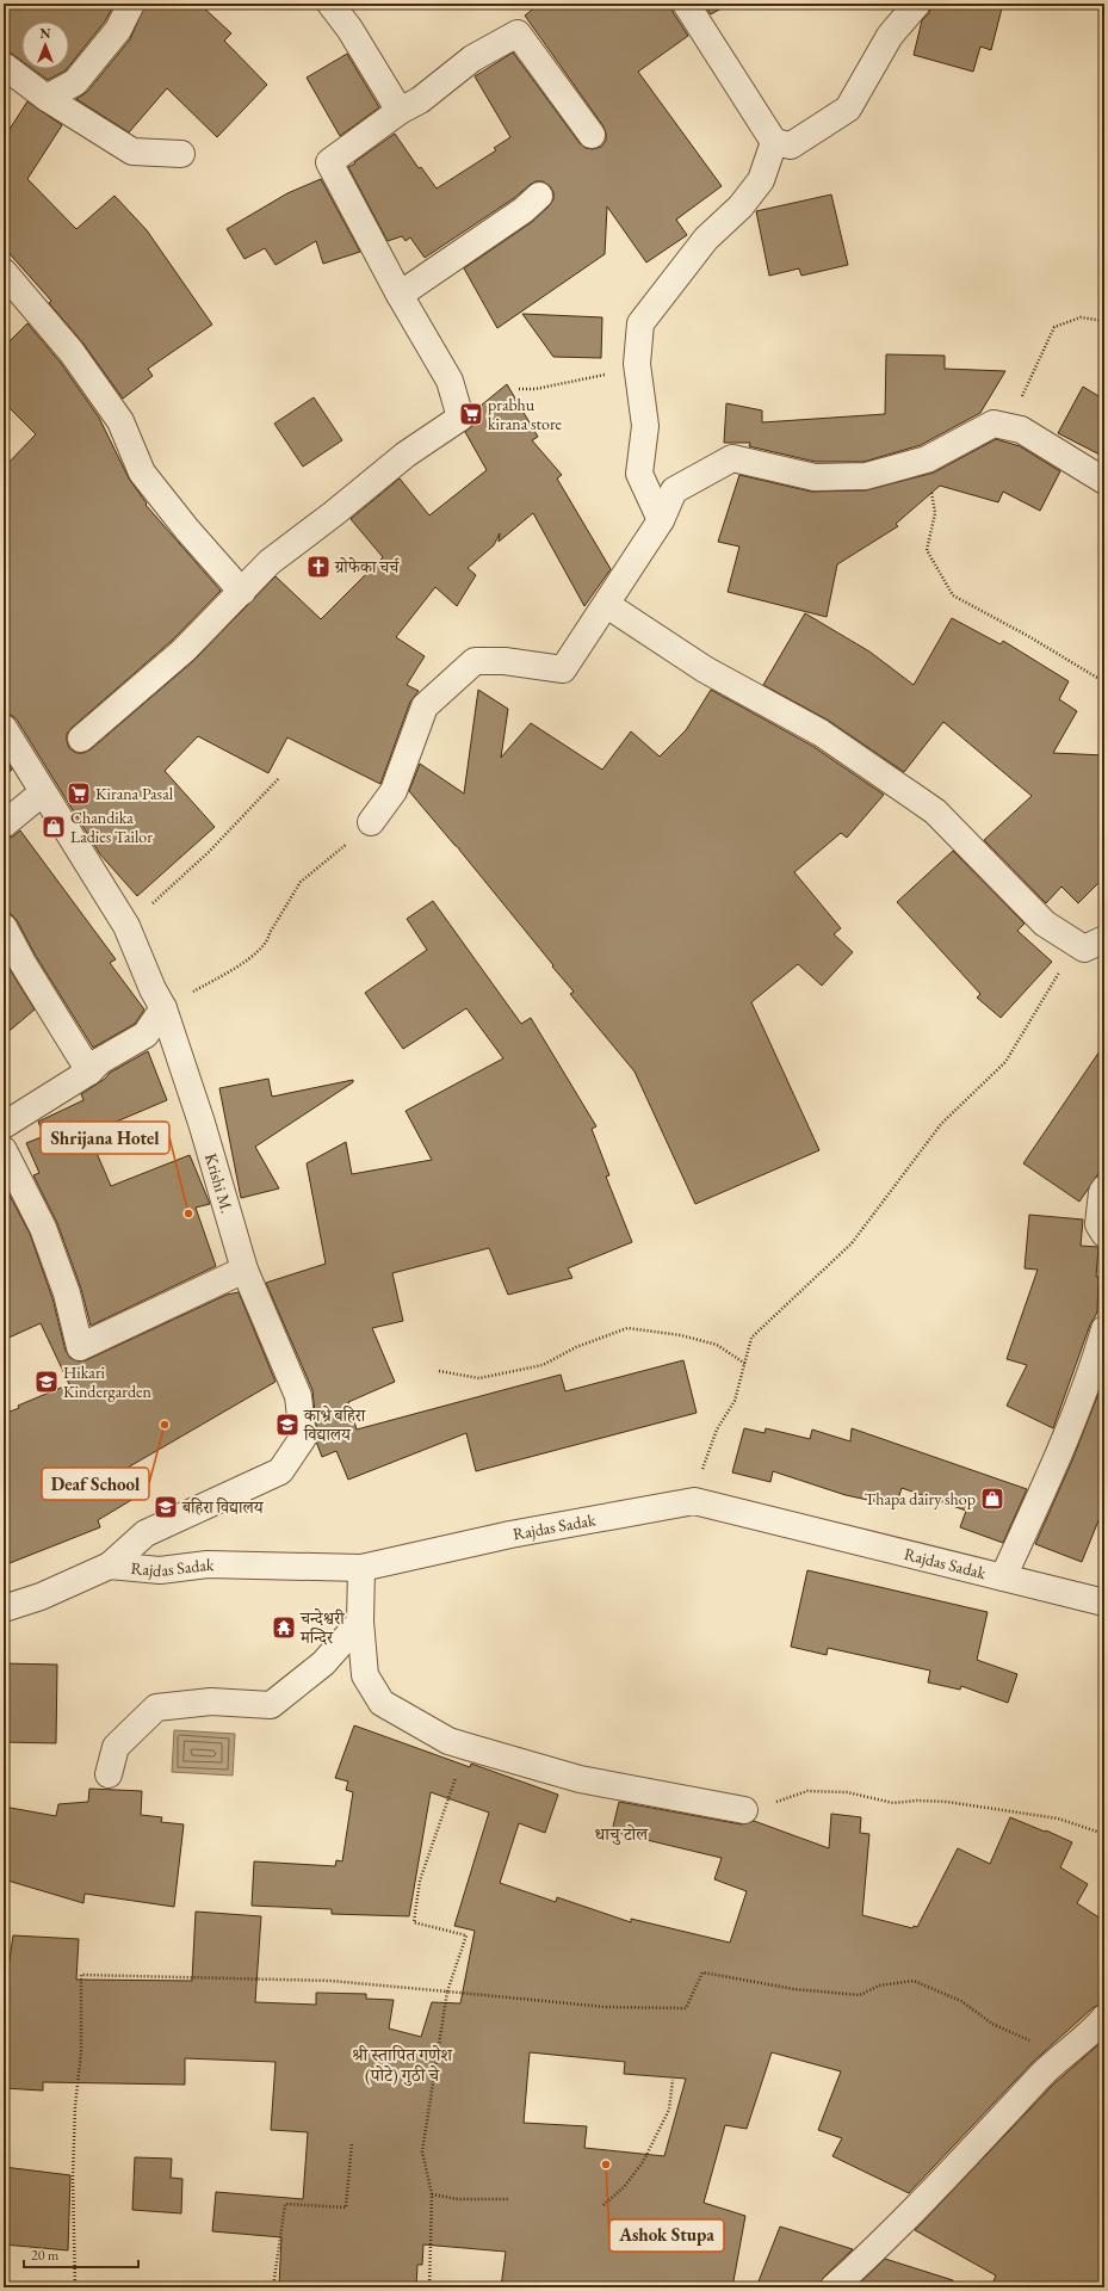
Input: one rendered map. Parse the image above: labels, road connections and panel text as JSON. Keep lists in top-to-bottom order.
{
  "streets": {
    "street": ["Krishi M.", "Rajdas Sadak"]
  },
  "crossings": [
    ["Krishi M.", "Rajdas Sadak"]
  ],
  "districts": ["धाचु टोल", "श्री स्तापित गणेश (पोटे) गुठी चे"],
  "places": {
    "supermarket": ["prabhu kirana store", "Kirana Pasal"],
    "church": ["ग्रोफेका चर्च"],
    "shop": ["Chandika Ladies Tailor", "Thapa dairy shop"],
    "other": ["Shrijana Hotel", "Deaf School", "Ashok Stupa"],
    "school or university": ["Hikari Kindergarden", "काभ्रे बहिरा विद्यालय", "बहिरा विद्यालय"],
    "temple": ["चन्देश्वरी मन्दिर"]
  },
  "scale_bar": "20 m",
  "north": "top"
}
